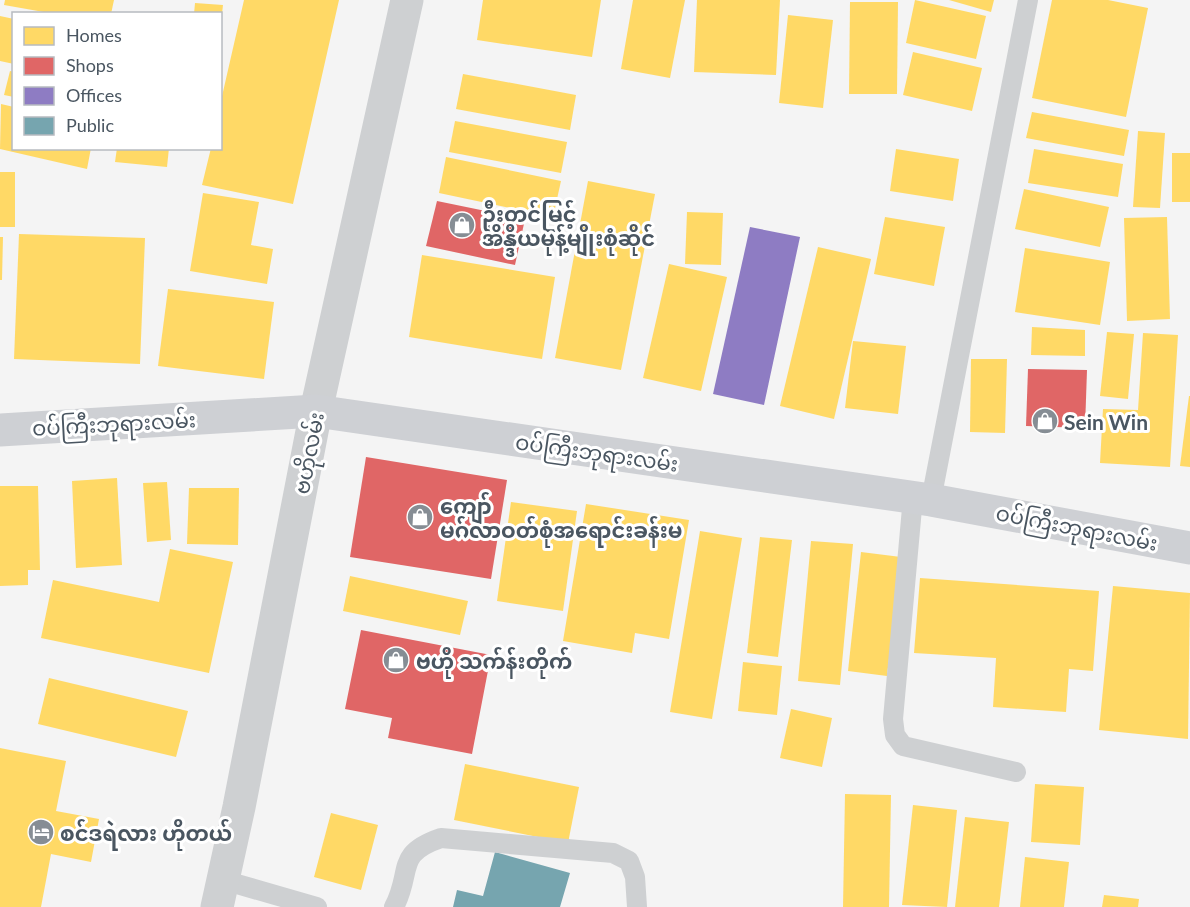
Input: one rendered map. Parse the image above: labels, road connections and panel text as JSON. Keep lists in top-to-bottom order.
{
  "streets": {
    "street": ["ဝပ်ကြီးဘုရားလမ်း", "ဗဟိုလမ်း"]
  },
  "crossings": [
    ["ဝပ်ကြီးဘုရားလမ်း", "ဗဟိုလမ်း"]
  ],
  "places": {
    "shop": [
      "ဦးတင်မြင့် အိန္ဒိယမုန့်မျိုးစုံဆိုင်",
      "Sein Win",
      "ကျော် မဂ်လာဝတ်စုံအရောင်းခန်းမ",
      "ဗဟို သက်န်းတိုက်"
    ],
    "hotel": ["စင်ဒရဲလား ဟိုတယ်"]
  },
  "legend": [
    "Homes",
    "Shops",
    "Offices",
    "Public"
  ]
}
